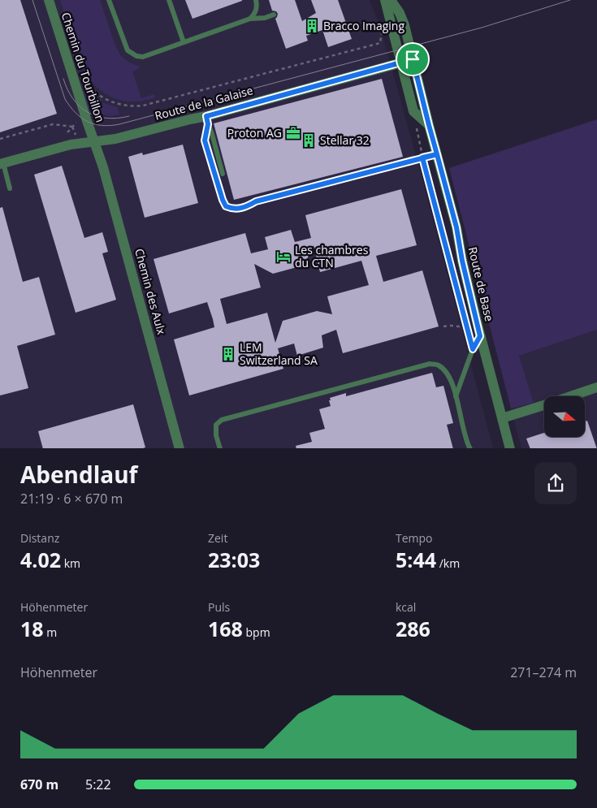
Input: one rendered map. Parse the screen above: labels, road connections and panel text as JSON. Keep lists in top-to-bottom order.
{
  "streets": {
    "street": [
      "Chemin du Tourbillon",
      "Route de la Galaise",
      "Route de Base",
      "Chemin des Aulx"
    ]
  },
  "crossings": [
    ["Chemin du Tourbillon", "Route de la Galaise"],
    ["Chemin du Tourbillon", "Chemin des Aulx"],
    ["Route de la Galaise", "Route de Base"],
    ["Route de la Galaise", "Chemin des Aulx"]
  ],
  "places": {
    "building": ["Bracco Imaging", "Stellar 32", "LEM Switzerland SA"],
    "office": ["Proton AG"],
    "hotel": ["Les chambres du CTN"]
  },
  "north": "right",
  "page": {
    "heading": ["Abendlauf", "21:19 · 6 × 670 m"],
    "stats": [
      ["Distanz", "4.02 km"],
      ["Zeit", "23:03"],
      ["Tempo", "5:44 /km"],
      ["Höhenmeter", "18 m"],
      ["Puls", "168 bpm"],
      ["kcal", "286"]
    ],
    "chart": ["Höhenmeter", "271–274 m"],
    "list": [
      {
        "name": "670 m",
        "note": "5:22"
      }
    ]
  }
}
